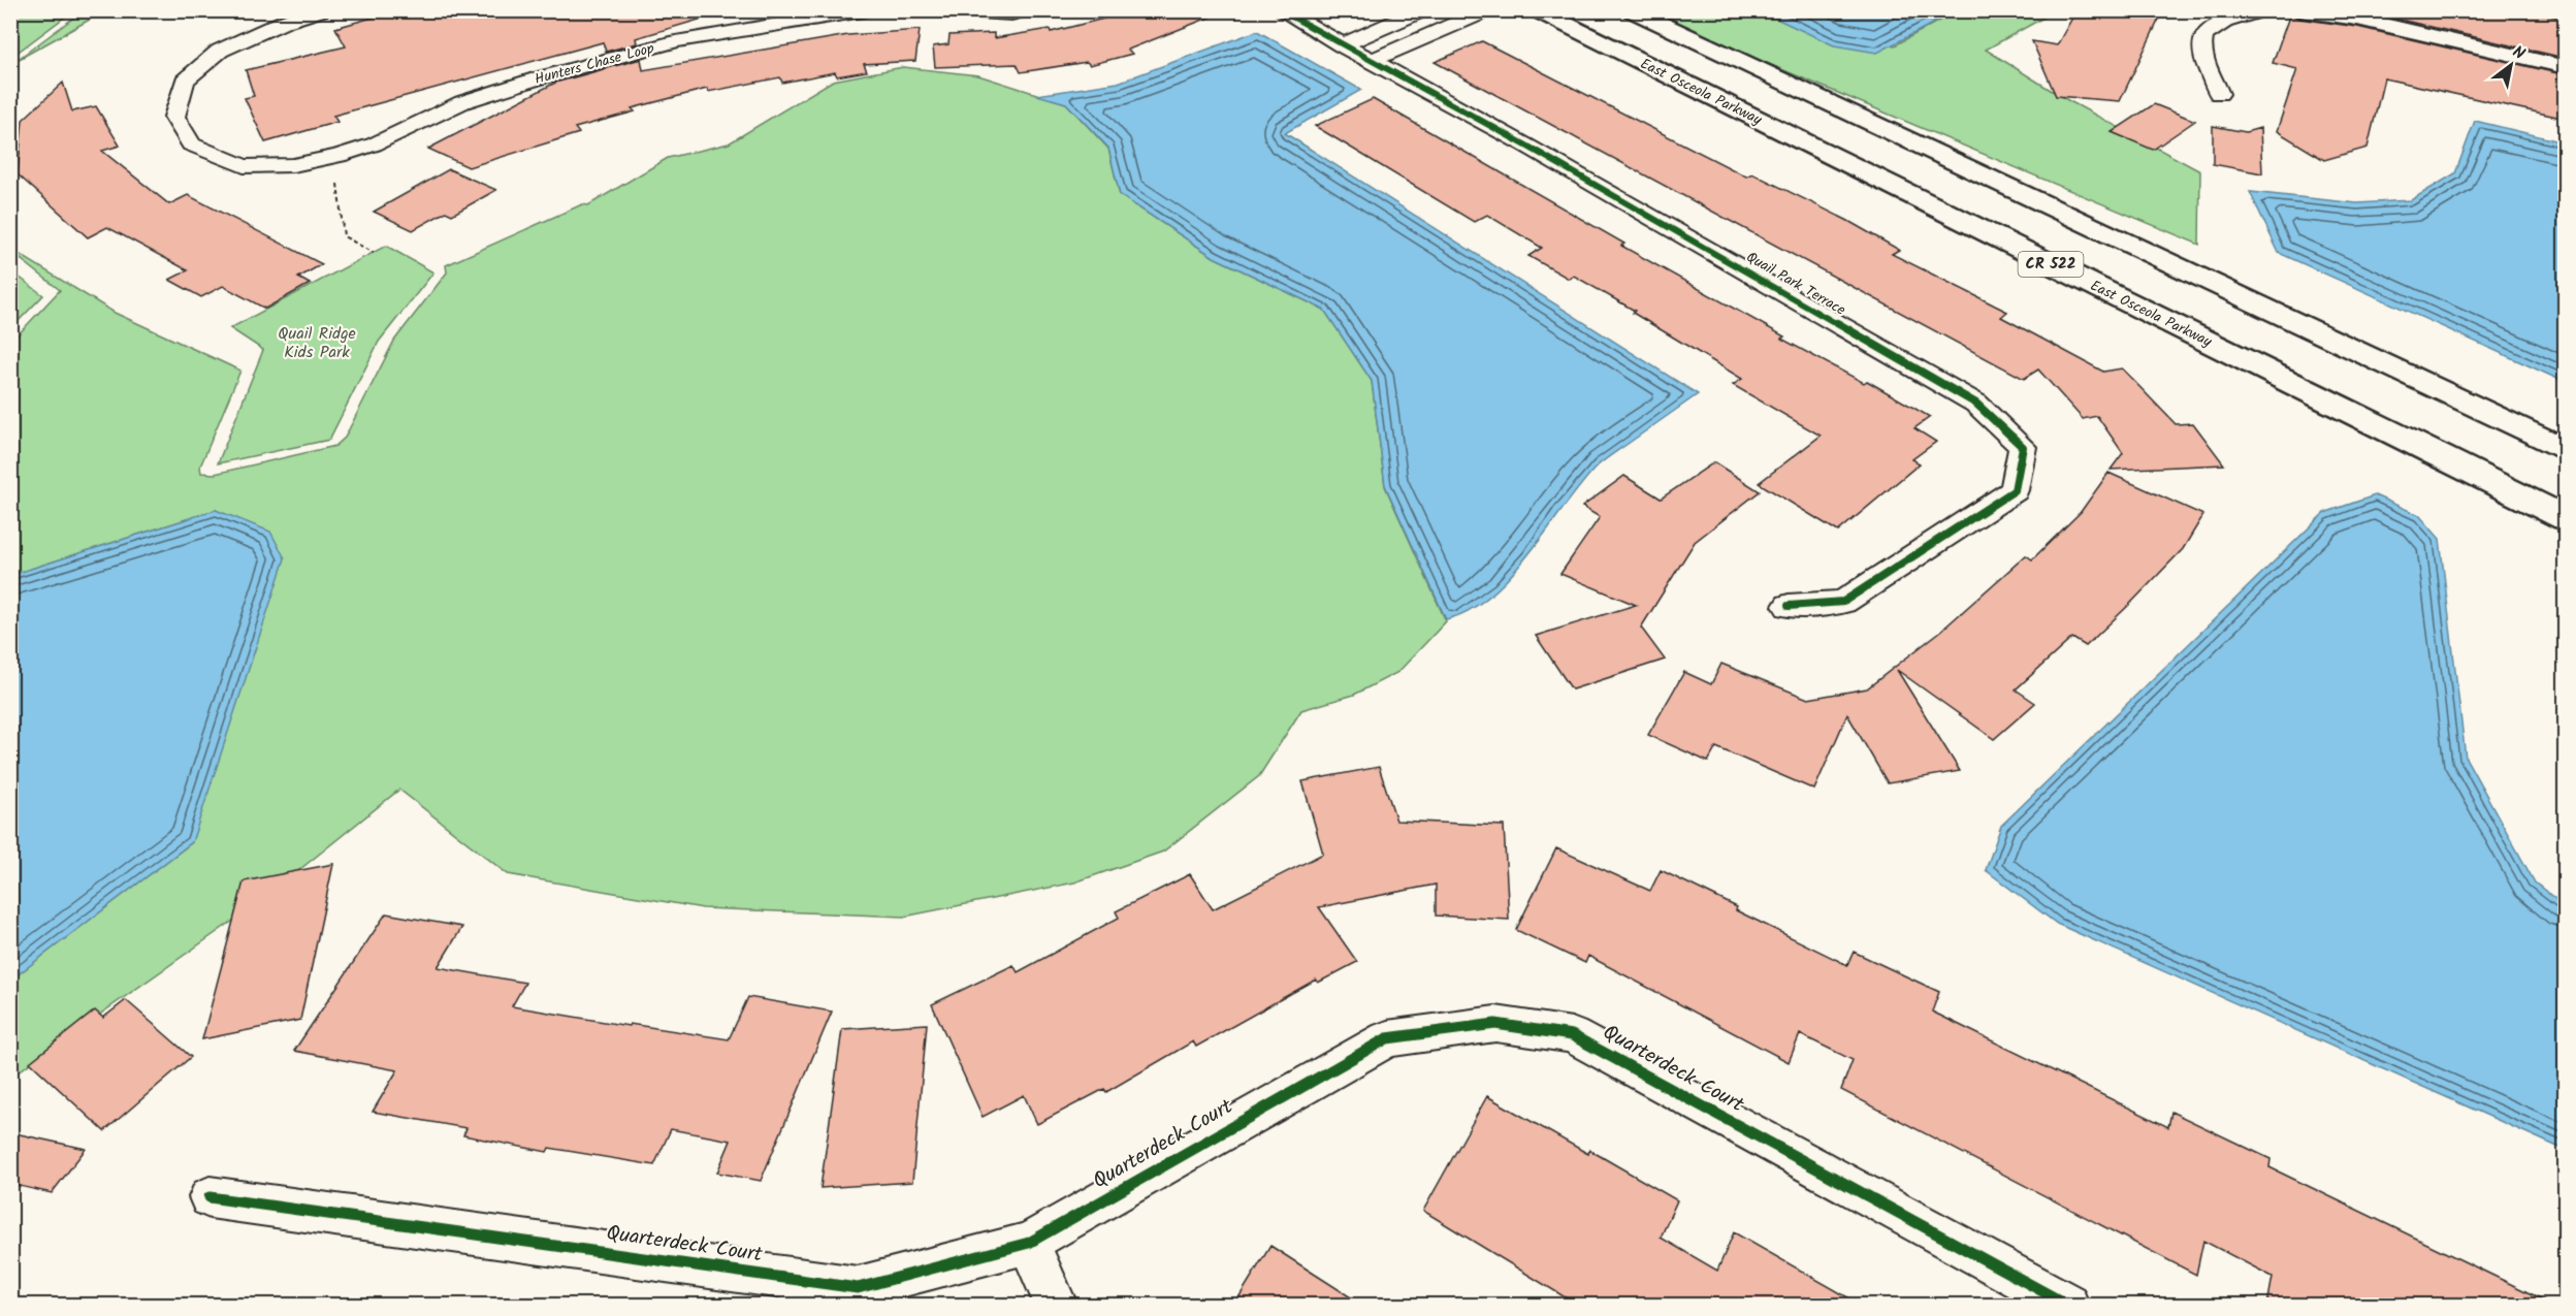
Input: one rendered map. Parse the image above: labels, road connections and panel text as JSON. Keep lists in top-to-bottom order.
{
  "streets": {
    "main road": ["East Osceola Parkway", "CR 522"],
    "street": ["Hunters Chase Loop", "Quail Park Terrace", "Quarterdeck Court"]
  },
  "parks": ["Quail Ridge Kids Park"],
  "north": "top right"
}
